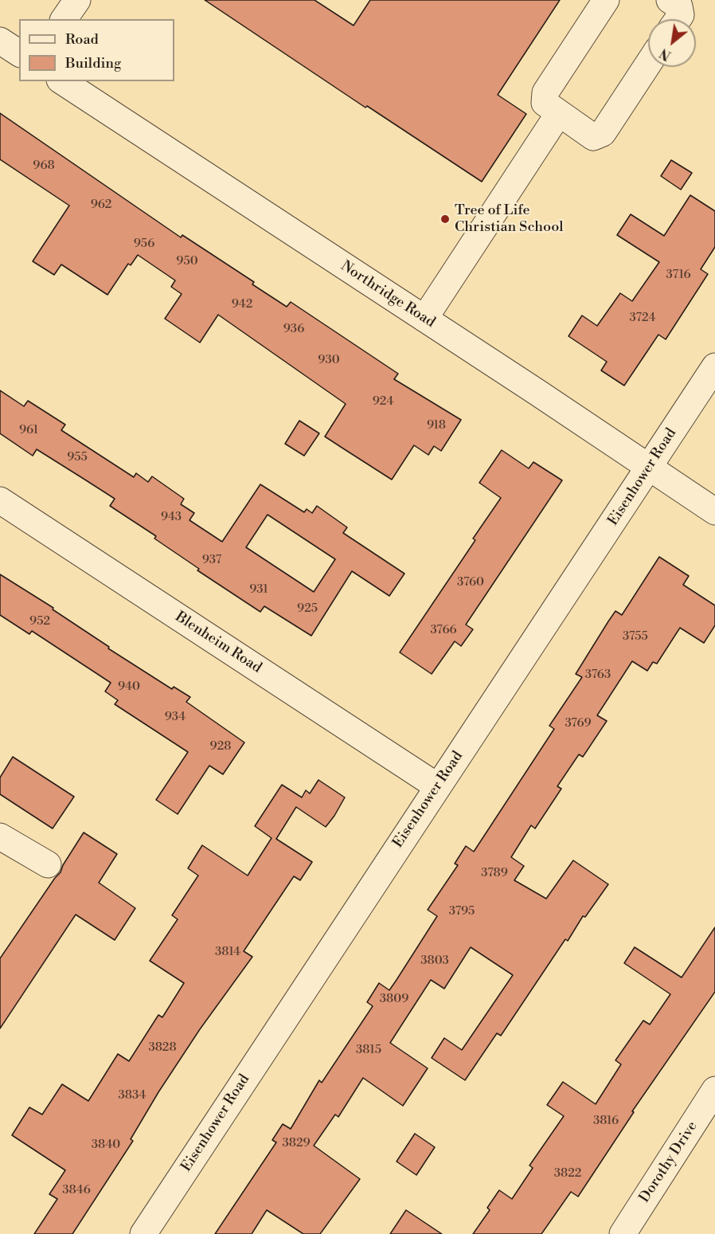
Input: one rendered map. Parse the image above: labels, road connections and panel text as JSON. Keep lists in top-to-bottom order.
{
  "streets": {
    "street": [
      "Northridge Road",
      "Eisenhower Road",
      "Blenheim Road",
      "Dorothy Drive"
    ]
  },
  "crossings": [
    ["Northridge Road", "Eisenhower Road"],
    ["Eisenhower Road", "Blenheim Road"]
  ],
  "places": ["Tree of Life Christian School"],
  "house_numbers": [
    "968",
    "962",
    "956",
    "950",
    "3716",
    "942",
    "3724",
    "936",
    "930",
    "924",
    "918",
    "961",
    "955",
    "943",
    "937",
    "3760",
    "931",
    "925",
    "952",
    "3766",
    "3755",
    "3763",
    "940",
    "934",
    "3769",
    "928",
    "3789",
    "3795",
    "3814",
    "3803",
    "3809",
    "3828",
    "3815",
    "3834",
    "3816",
    "3829",
    "3840",
    "3822",
    "3846"
  ],
  "legend": ["Road", "Building"],
  "north": "bottom left"
}
